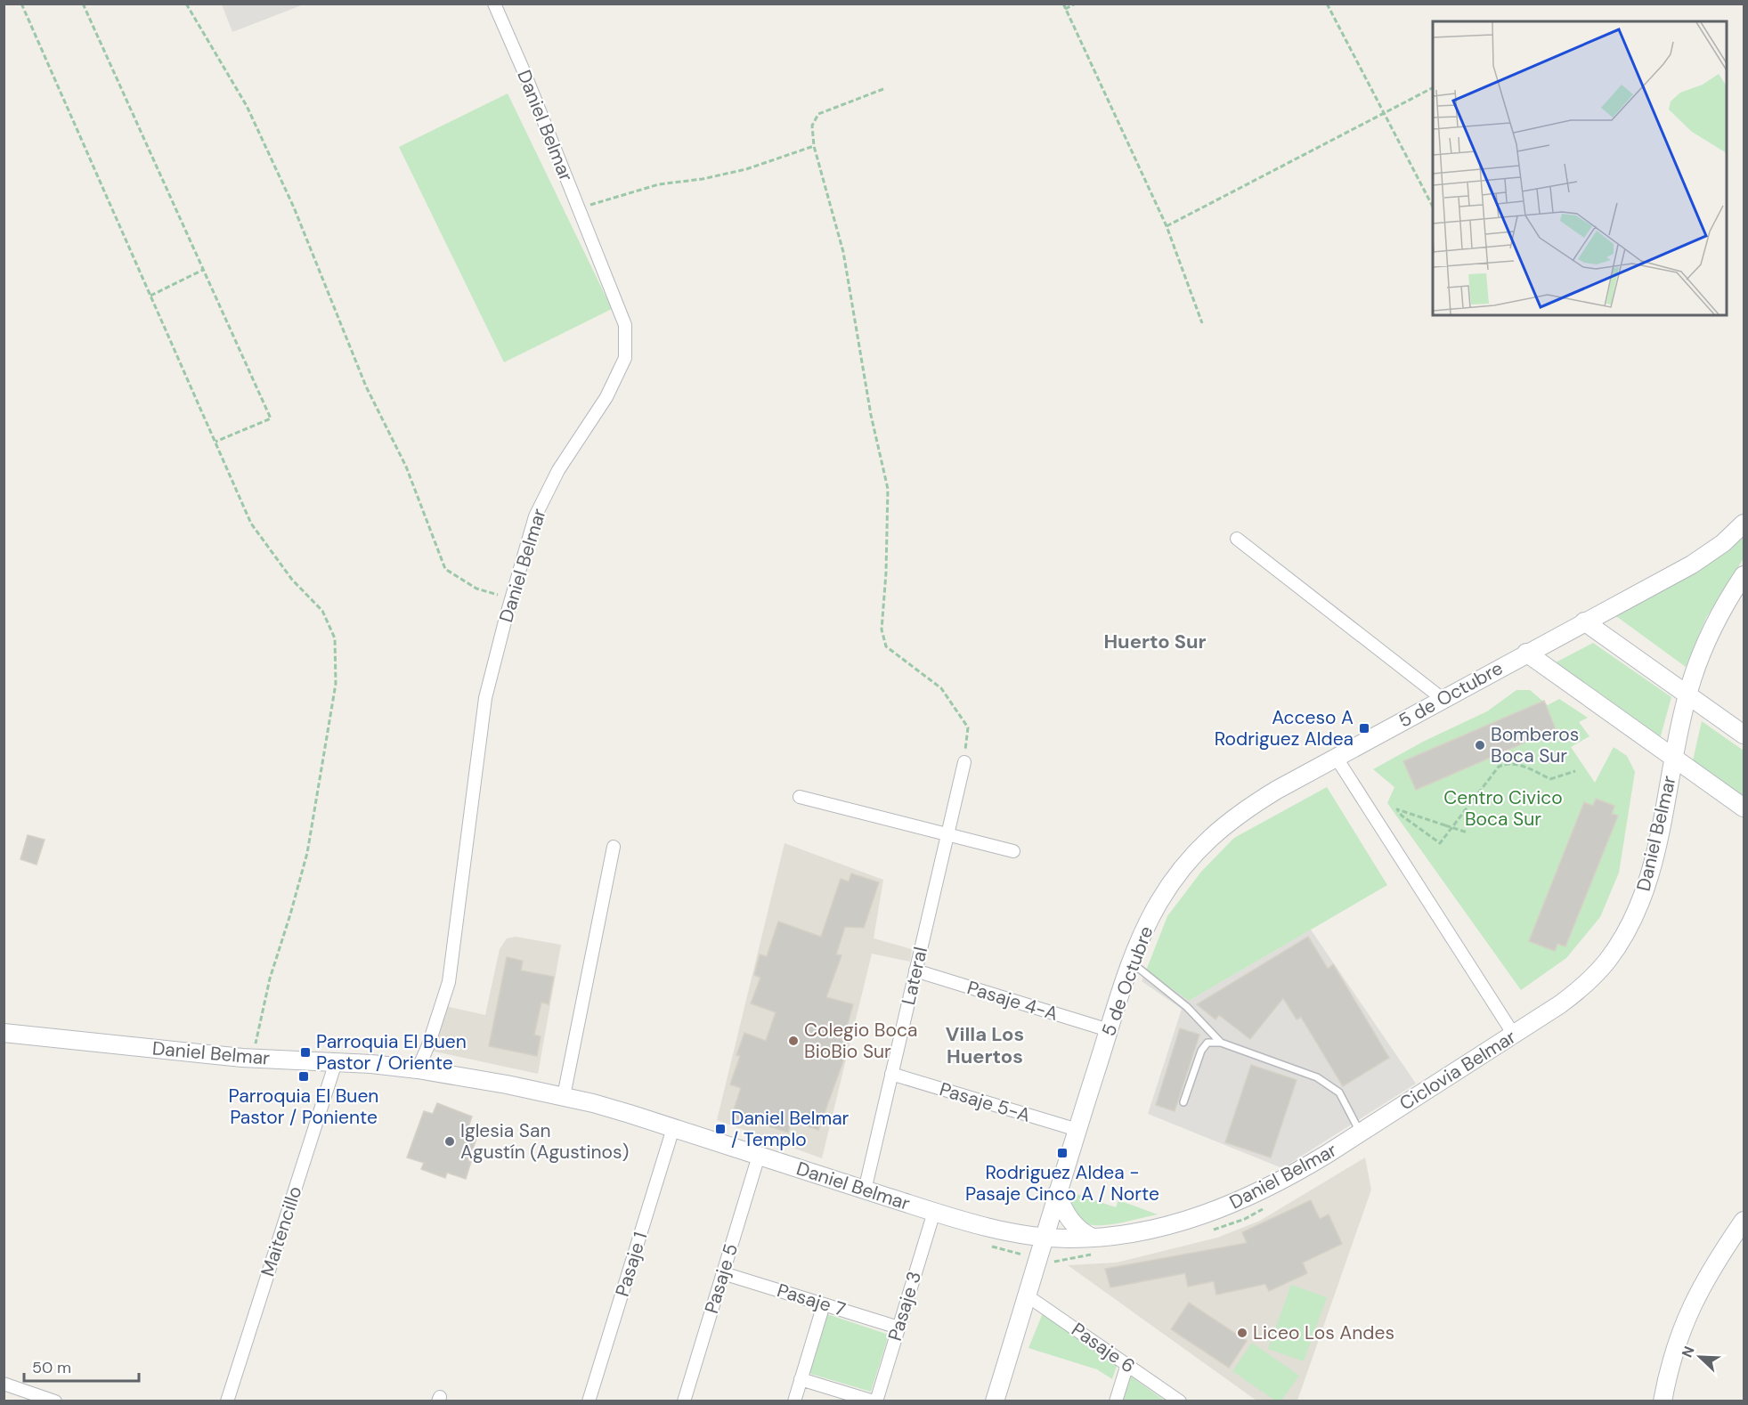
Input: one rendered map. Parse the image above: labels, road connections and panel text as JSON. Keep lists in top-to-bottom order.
{
  "streets": {
    "main road": ["Daniel Belmar", "5 de Octubre"],
    "street": [
      "Lateral",
      "Pasaje 4-A",
      "Pasaje 5-A",
      "Maitencillo",
      "Pasaje 1",
      "Pasaje 5",
      "Pasaje 7",
      "Pasaje 3",
      "Pasaje 6"
    ]
  },
  "crossings": [
    ["Daniel Belmar", "5 de Octubre"],
    ["Daniel Belmar", "Lateral"],
    ["Daniel Belmar", "Maitencillo"],
    ["Daniel Belmar", "Pasaje 1"],
    ["Daniel Belmar", "Pasaje 5"],
    ["Daniel Belmar", "Pasaje 3"],
    ["5 de Octubre", "Pasaje 4-A"],
    ["5 de Octubre", "Pasaje 5-A"],
    ["5 de Octubre", "Pasaje 6"],
    ["Lateral", "Pasaje 4-A"],
    ["Lateral", "Pasaje 5-A"],
    ["Pasaje 5", "Pasaje 7"],
    ["Pasaje 7", "Pasaje 3"]
  ],
  "districts": ["Huerto Sur", "Villa Los Huertos"],
  "parks": ["Centro Civico Boca Sur"],
  "places": {
    "transit": [
      "Acceso A Rodriguez Aldea",
      "Parroquia El Buen Pastor / Oriente",
      "Parroquia El Buen Pastor / Poniente",
      "Daniel Belmar / Templo",
      "Rodriguez Aldea - Pasaje Cinco A / Norte"
    ],
    "other": [
      "Bomberos Boca Sur",
      "Colegio Boca BioBio Sur",
      "Iglesia San Agustín (Agustinos)",
      "Liceo Los Andes"
    ]
  },
  "scale_bar": "50 m",
  "north": "top left"
}
